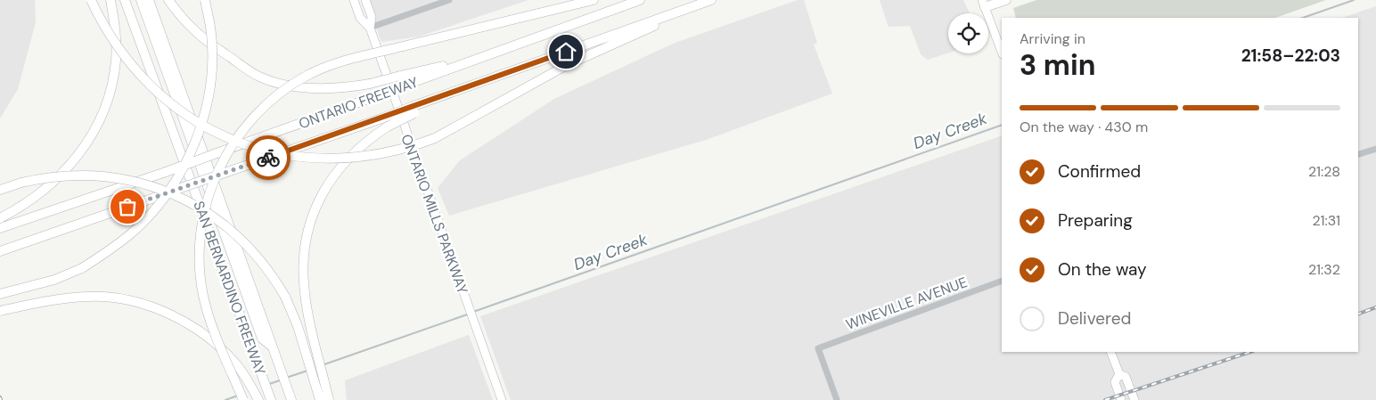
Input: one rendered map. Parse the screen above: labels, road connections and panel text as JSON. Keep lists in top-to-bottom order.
{
  "streets": {
    "highway": ["ONTARIO FREEWAY", "SAN BERNARDINO FREEWAY"],
    "main road": ["ONTARIO MILLS PARKWAY"],
    "street": ["WINEVILLE AVENUE"]
  },
  "water": ["Day Creek"],
  "page": {
    "heading": ["3 min", "Arriving in", "21:58–22:03"],
    "bar": "On the way · 430 m",
    "list": [
      ["Confirmed", "21:28"],
      ["Preparing", "21:31"],
      ["On the way", "21:32"],
      "Delivered"
    ]
  }
}
